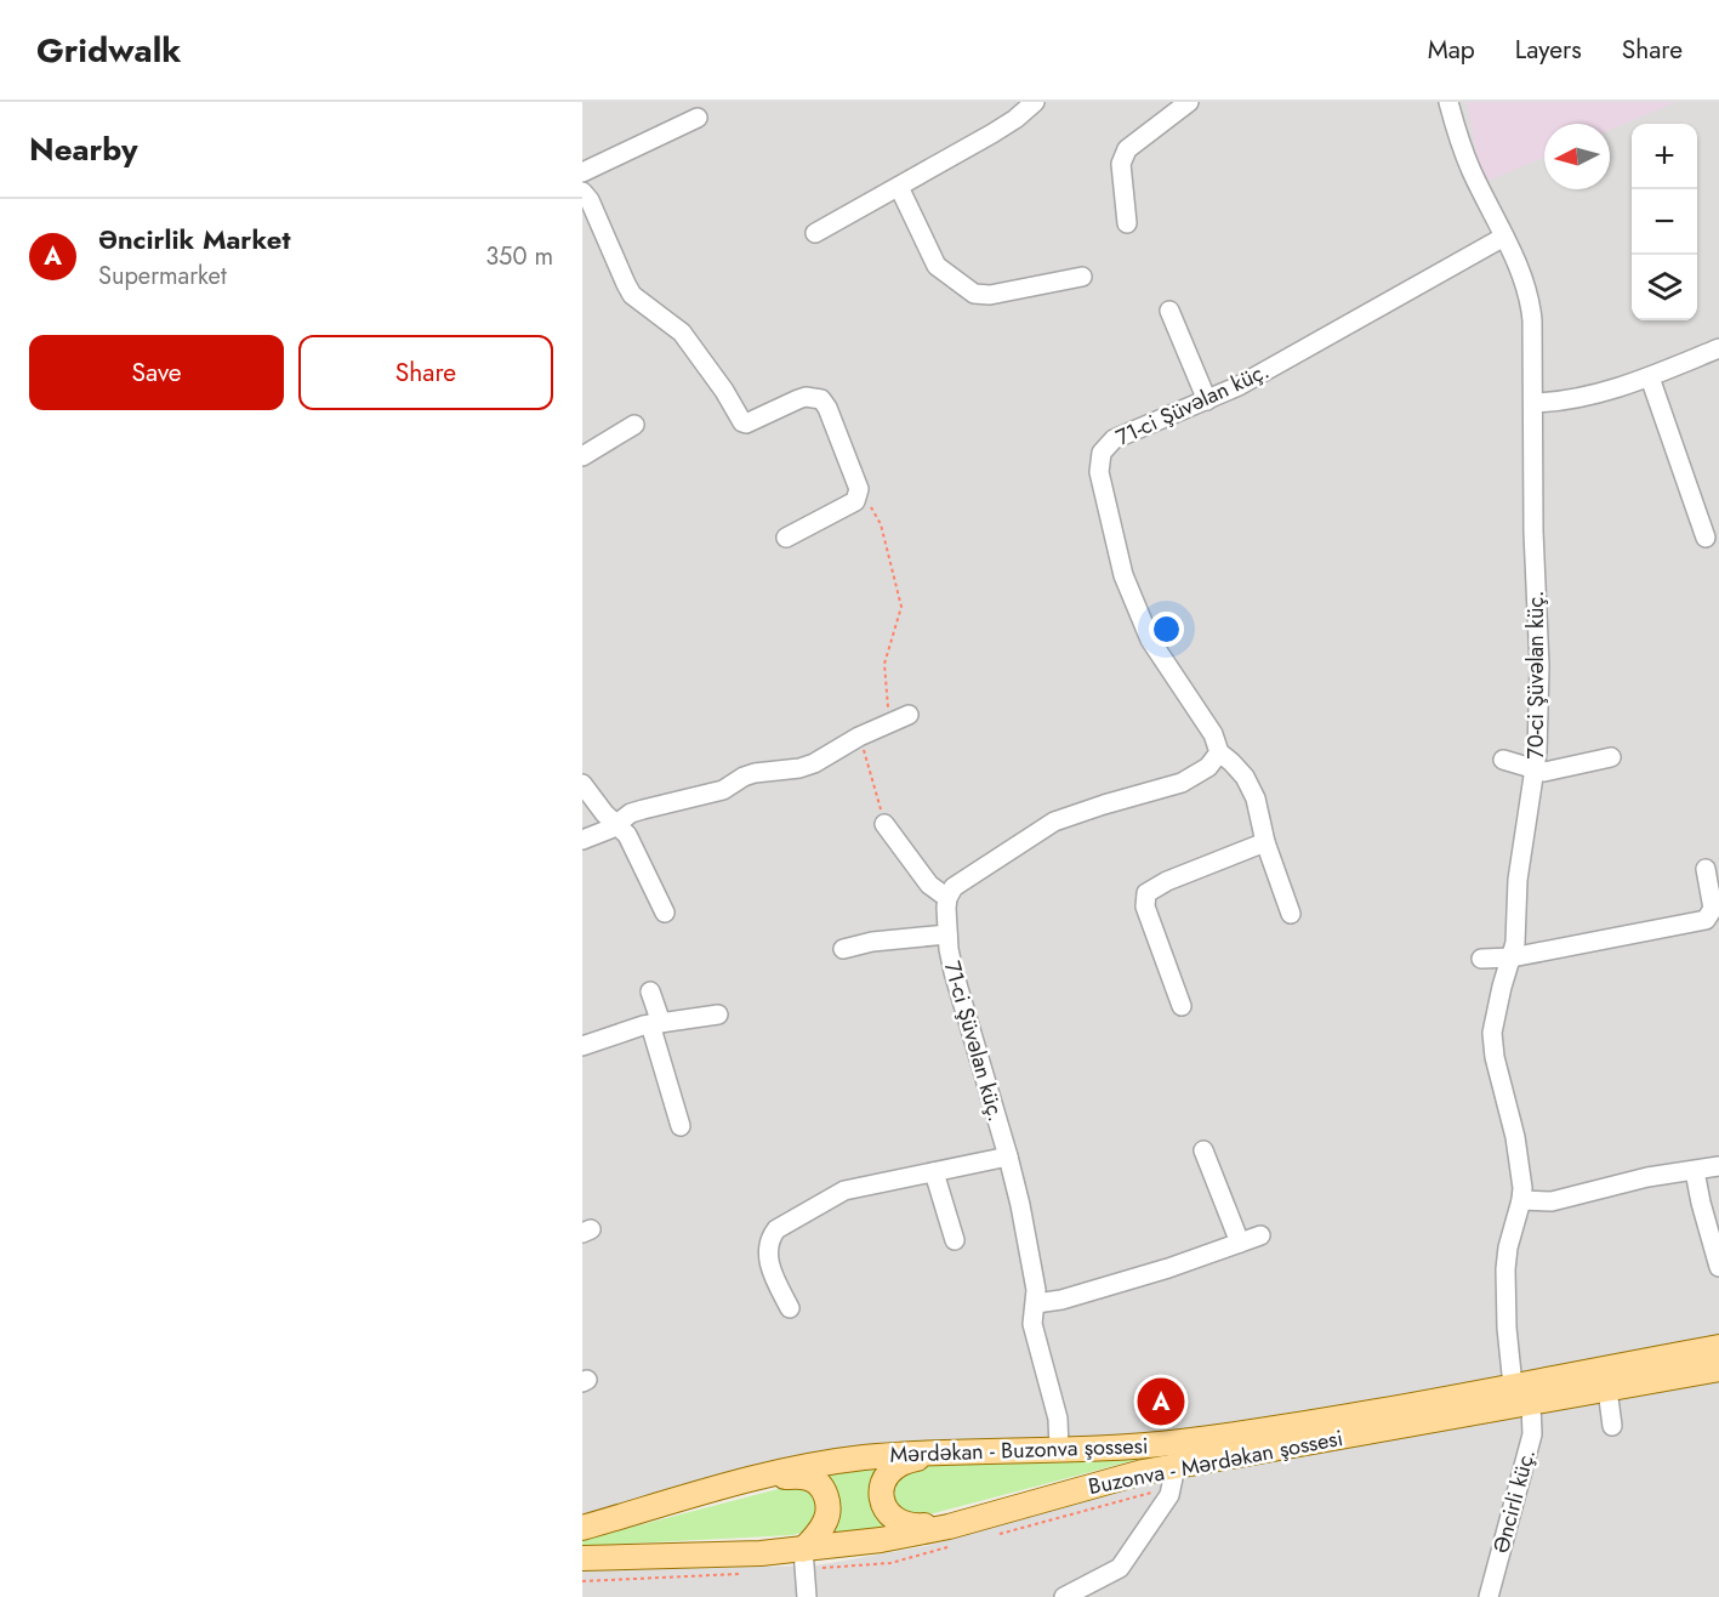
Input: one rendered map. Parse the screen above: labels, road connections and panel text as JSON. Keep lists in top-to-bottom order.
{
  "streets": {
    "main road": ["Mərdəkan - Buzonva şossesi", "Buzonva - Mərdəkan şossesi"],
    "street": ["71-ci Şüvəlan küç.", "70-ci Şüvəlan küç.", "Əncirli küç."]
  },
  "crossings": [
    ["71-ci Şüvəlan küç.", "70-ci Şüvəlan küç."],
    ["71-ci Şüvəlan küç.", "Mərdəkan - Buzonva şossesi"],
    ["70-ci Şüvəlan küç.", "Mərdəkan - Buzonva şossesi"],
    ["Buzonva - Mərdəkan şossesi", "Əncirli küç."]
  ],
  "north": "left",
  "page": {
    "header": "Gridwalk",
    "nav": ["Map", "Layers", "Share"],
    "heading": "Nearby",
    "map_buttons": ["+", "−"],
    "list": [
      {
        "mark": "A",
        "name": "Əncirlik Market",
        "note": "Supermarket",
        "value": "350 m"
      }
    ],
    "buttons": ["Save", "Share"],
    "pins": "A"
  }
}
